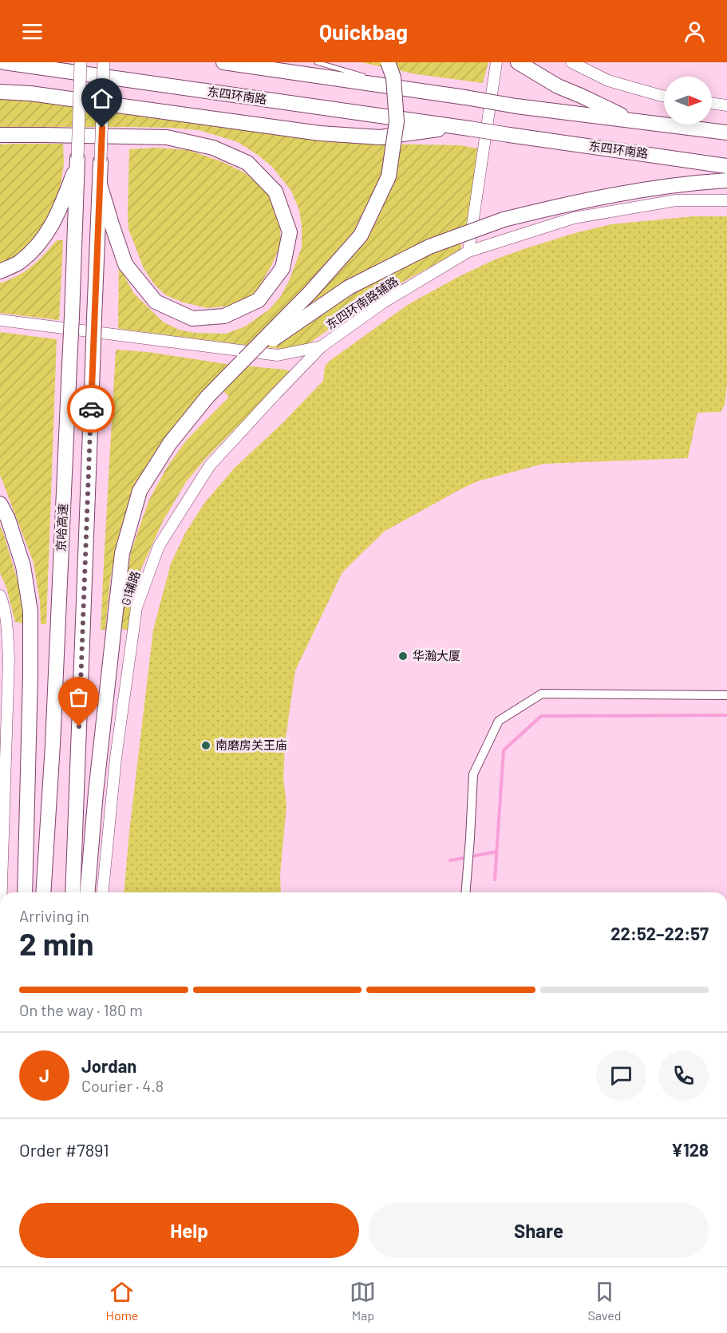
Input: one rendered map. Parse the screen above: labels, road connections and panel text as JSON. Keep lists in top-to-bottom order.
{
  "streets": {
    "highway": ["东四环南路", "京哈高速"],
    "street": ["东四环南路辅路", "G1辅路"]
  },
  "crossings": [
    ["东四环南路辅路", "G1辅路"]
  ],
  "places": ["华瀚大厦", "南磨房关王庙"],
  "north": "right",
  "page": {
    "header": "Quickbag",
    "heading": ["2 min", "Arriving in", "22:52–22:57"],
    "panel": [
      "Jordan",
      "Courier · 4.8",
      "Order #7891",
      "¥128"
    ],
    "bar": "On the way · 180 m",
    "round": "J",
    "buttons": ["Help", "Share"],
    "tabs": ["Home", "Map", "Saved"]
  }
}
